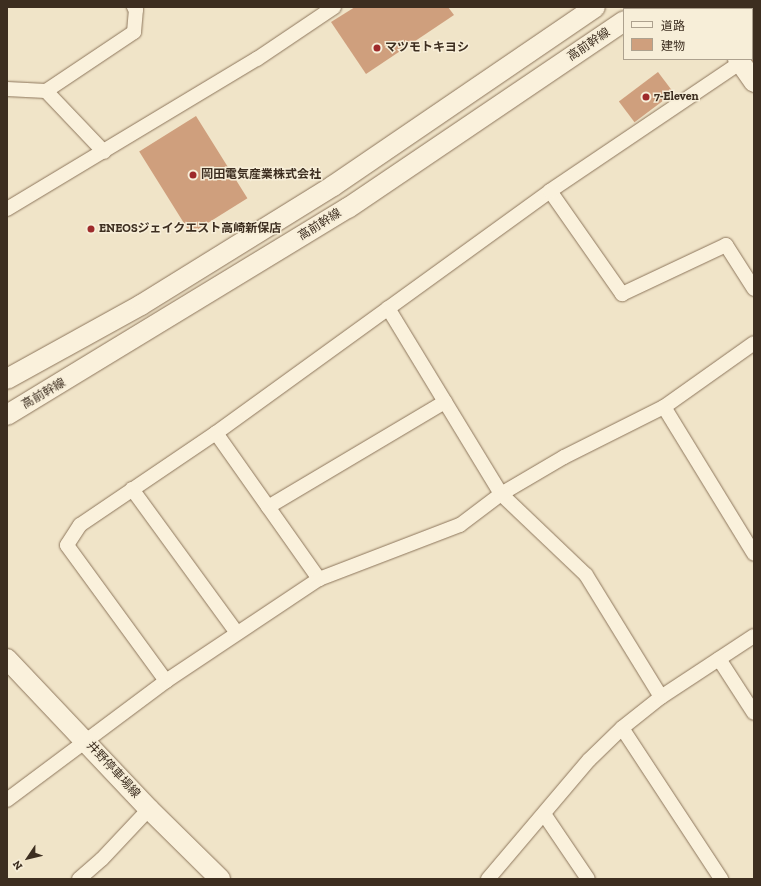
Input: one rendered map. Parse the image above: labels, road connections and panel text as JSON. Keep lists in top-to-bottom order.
{
  "streets": {
    "street": ["高前幹線", "井野停車場線"]
  },
  "places": [
    "マツモトキヨシ",
    "7-Eleven",
    "岡田電気産業株式会社",
    "ENEOSジェイクエスト高崎新保店"
  ],
  "legend": ["道路", "建物"],
  "north": "bottom left"
}
